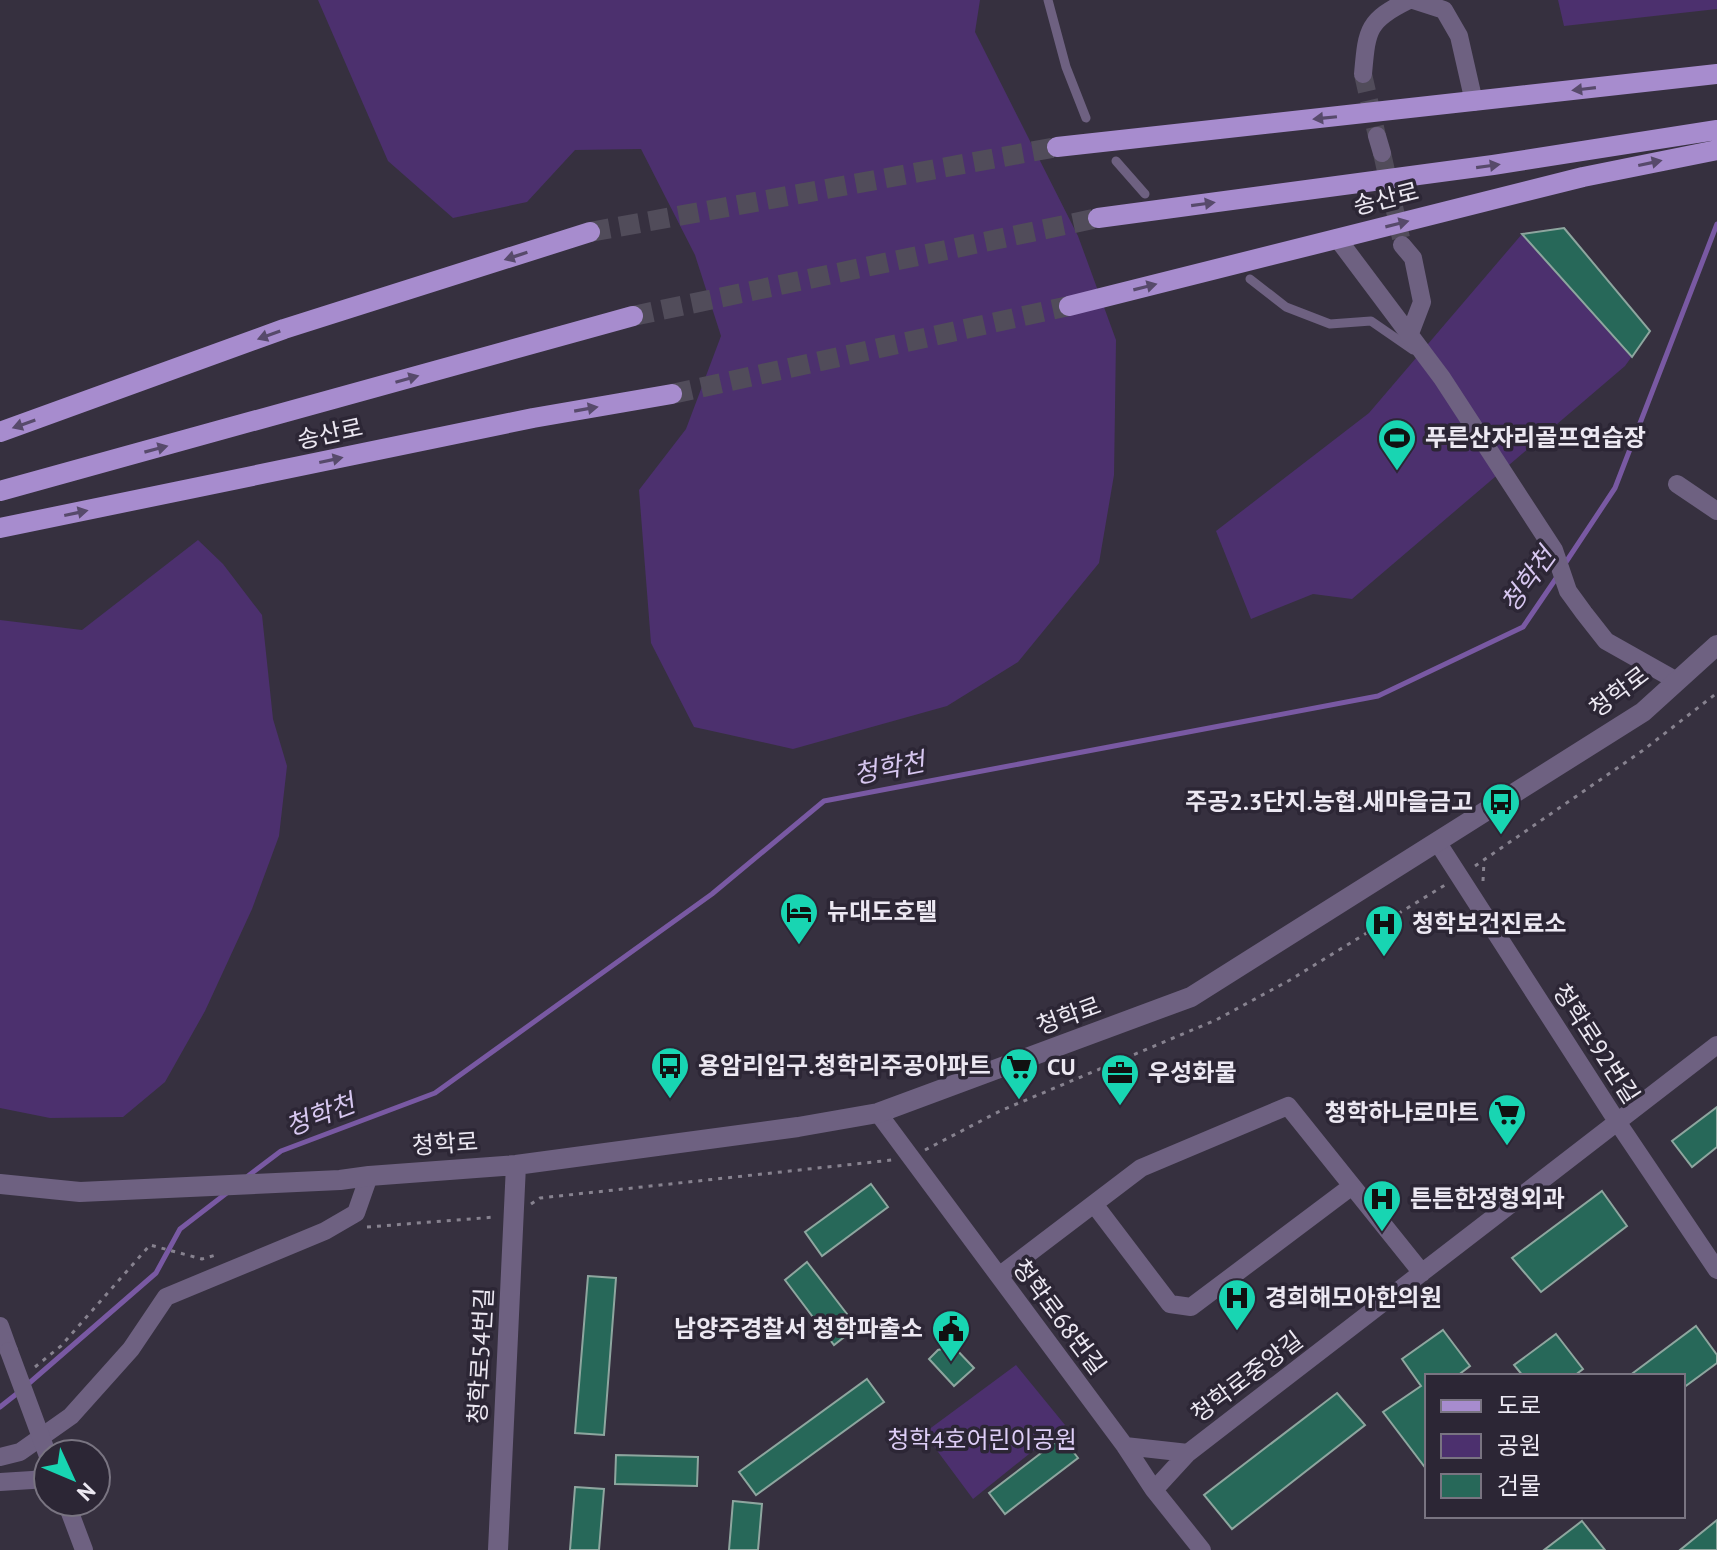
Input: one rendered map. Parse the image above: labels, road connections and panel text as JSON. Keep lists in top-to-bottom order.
{
  "streets": {
    "main road": ["송산로"],
    "street": [
      "청학로",
      "청학로92번길",
      "청학로68번길",
      "청학로54번길",
      "청학로중앙길"
    ]
  },
  "crossings": [
    ["청학로", "청학로92번길"],
    ["청학로", "청학로68번길"],
    ["청학로", "청학로54번길"],
    ["청학로92번길", "청학로중앙길"],
    ["청학로68번길", "청학로중앙길"]
  ],
  "water": ["청학천"],
  "parks": ["청학4호어린이공원"],
  "places": {
    "sports": ["푸른산자리골프연습장"],
    "bus stop": ["주공2.3단지.농협.새마을금고", "용암리입구.청학리주공아파트"],
    "hotel": ["뉴대도호텔"],
    "hospital": ["청학보건진료소", "튼튼한정형외과", "경희해모아한의원"],
    "supermarket": ["CU", "청학하나로마트"],
    "office": ["우성화물"],
    "public building": ["남양주경찰서 청학파출소"]
  },
  "legend": ["도로", "공원", "건물"],
  "north": "bottom right"
}
